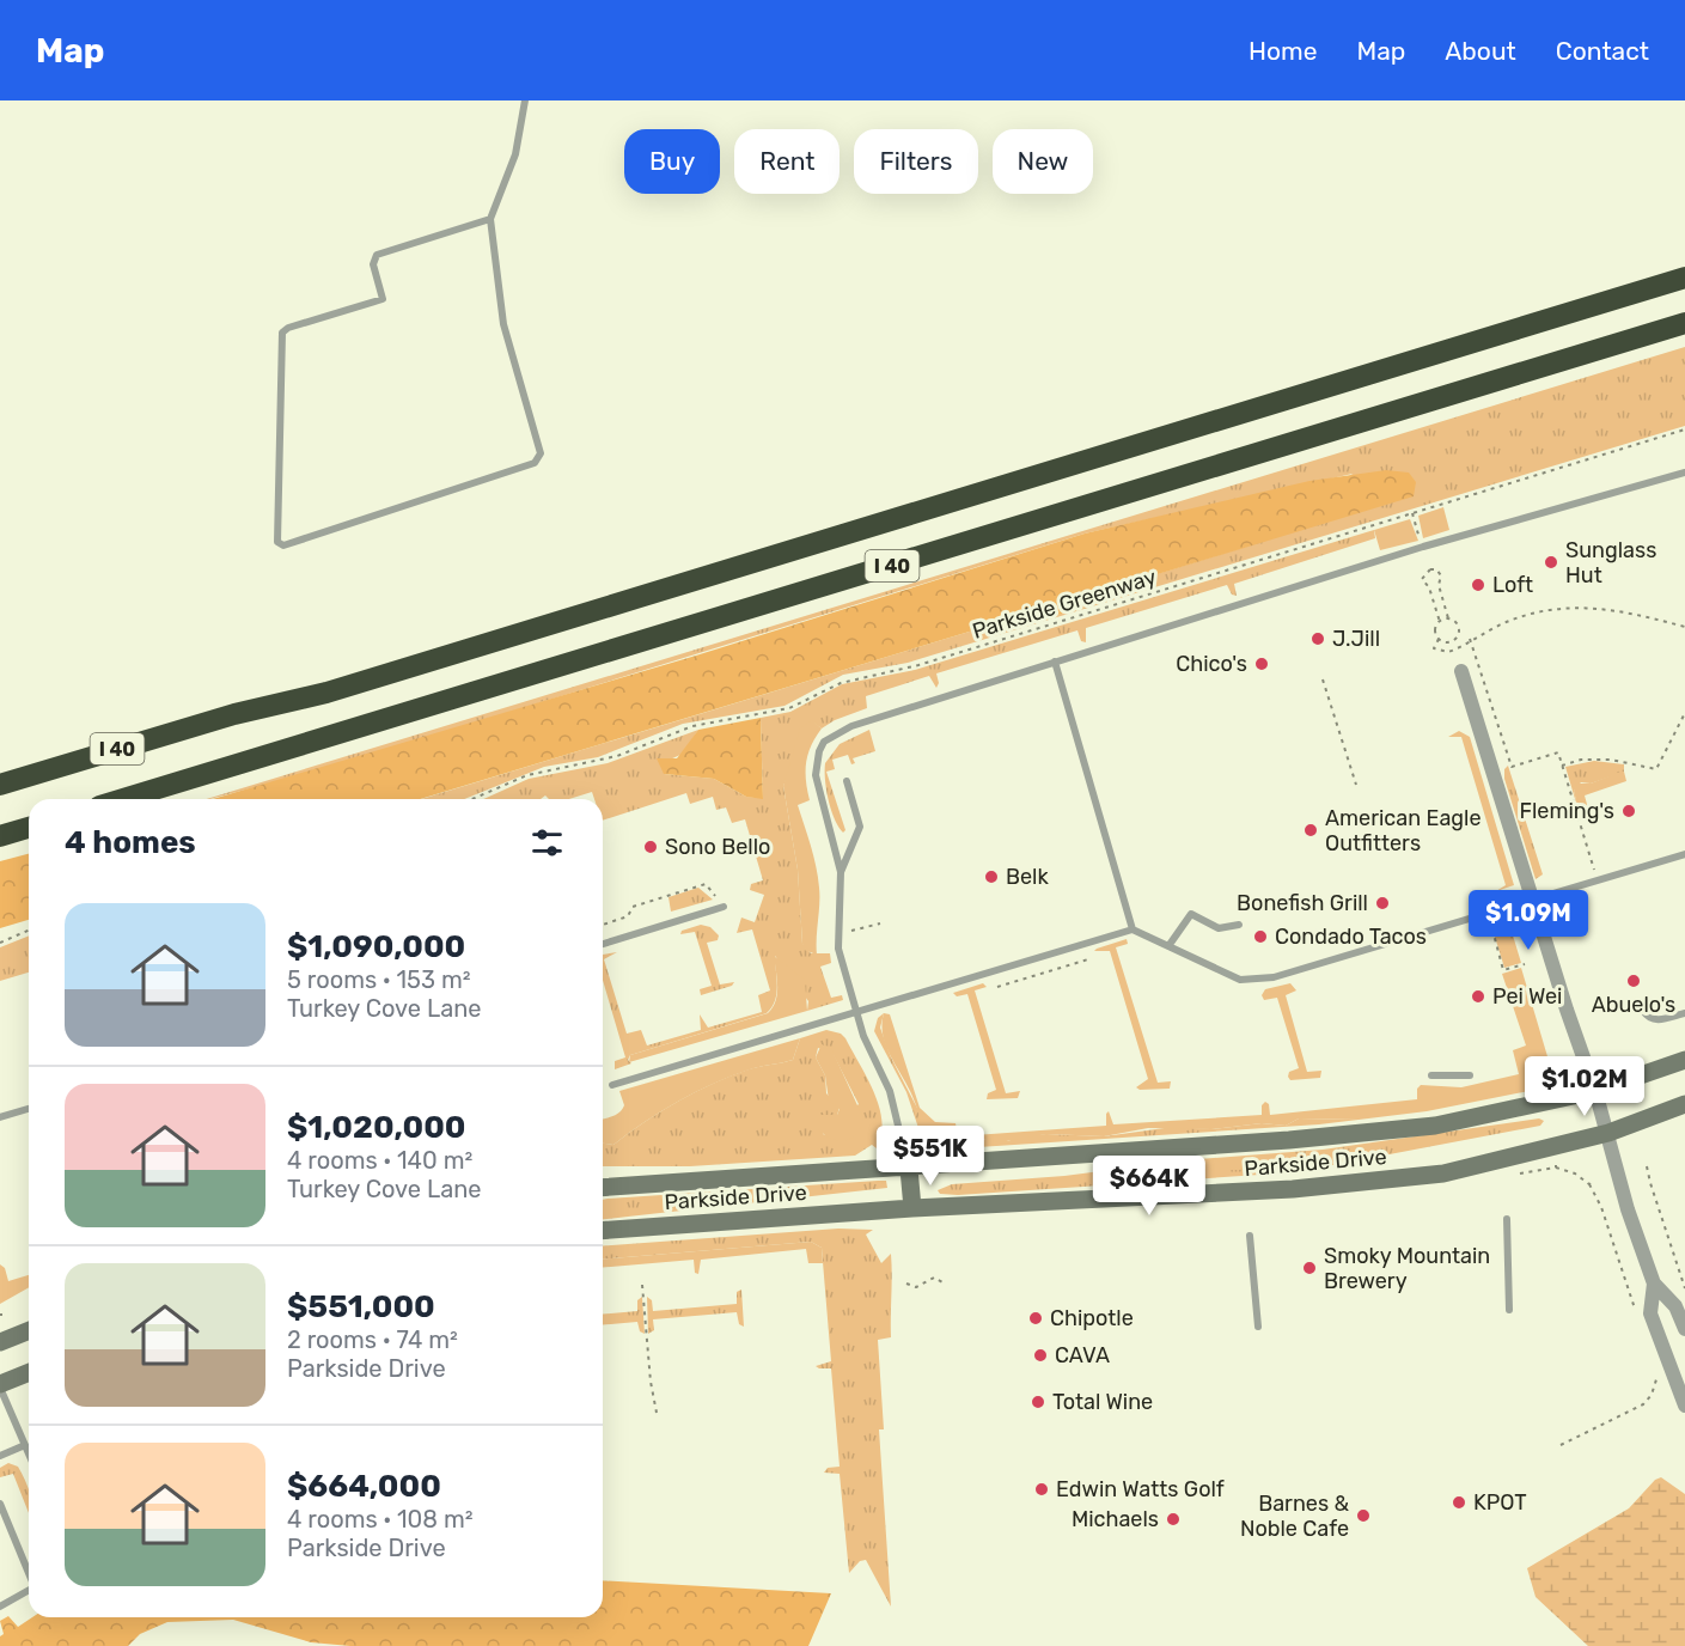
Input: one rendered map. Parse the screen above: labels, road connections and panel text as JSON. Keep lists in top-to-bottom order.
{
  "streets": {
    "highway": ["I 40"],
    "street": ["Parkside Drive"],
    "path": ["Parkside Greenway"]
  },
  "places": [
    "Sunglass Hut",
    "Loft",
    "J.Jill",
    "Chico's",
    "Fleming's",
    "American Eagle Outfitters",
    "Sono Bello",
    "Belk",
    "Bonefish Grill",
    "Condado Tacos",
    "Abuelo's",
    "Pei Wei",
    "Smoky Mountain Brewery",
    "Chipotle",
    "CAVA",
    "Total Wine",
    "Edwin Watts Golf",
    "KPOT",
    "Barnes & Noble Cafe",
    "Michaels"
  ],
  "page": {
    "header": "Map",
    "nav": [
      "Home",
      "Map",
      "About",
      "Contact"
    ],
    "chip": [
      "Buy",
      "Rent",
      "Filters",
      "New"
    ],
    "heading": "4 homes",
    "list": [
      {
        "name": "$1,090,000",
        "note": "5 rooms · 153 m² · Turkey Cove Lane"
      },
      {
        "name": "$1,020,000",
        "note": "4 rooms · 140 m² · Turkey Cove Lane"
      },
      {
        "name": "$551,000",
        "note": "2 rooms · 74 m² · Parkside Drive"
      },
      {
        "name": "$664,000",
        "note": "4 rooms · 108 m² · Parkside Drive"
      }
    ],
    "price": [
      "$1.09M",
      "$1.02M",
      "$551K",
      "$664K"
    ]
  }
}
